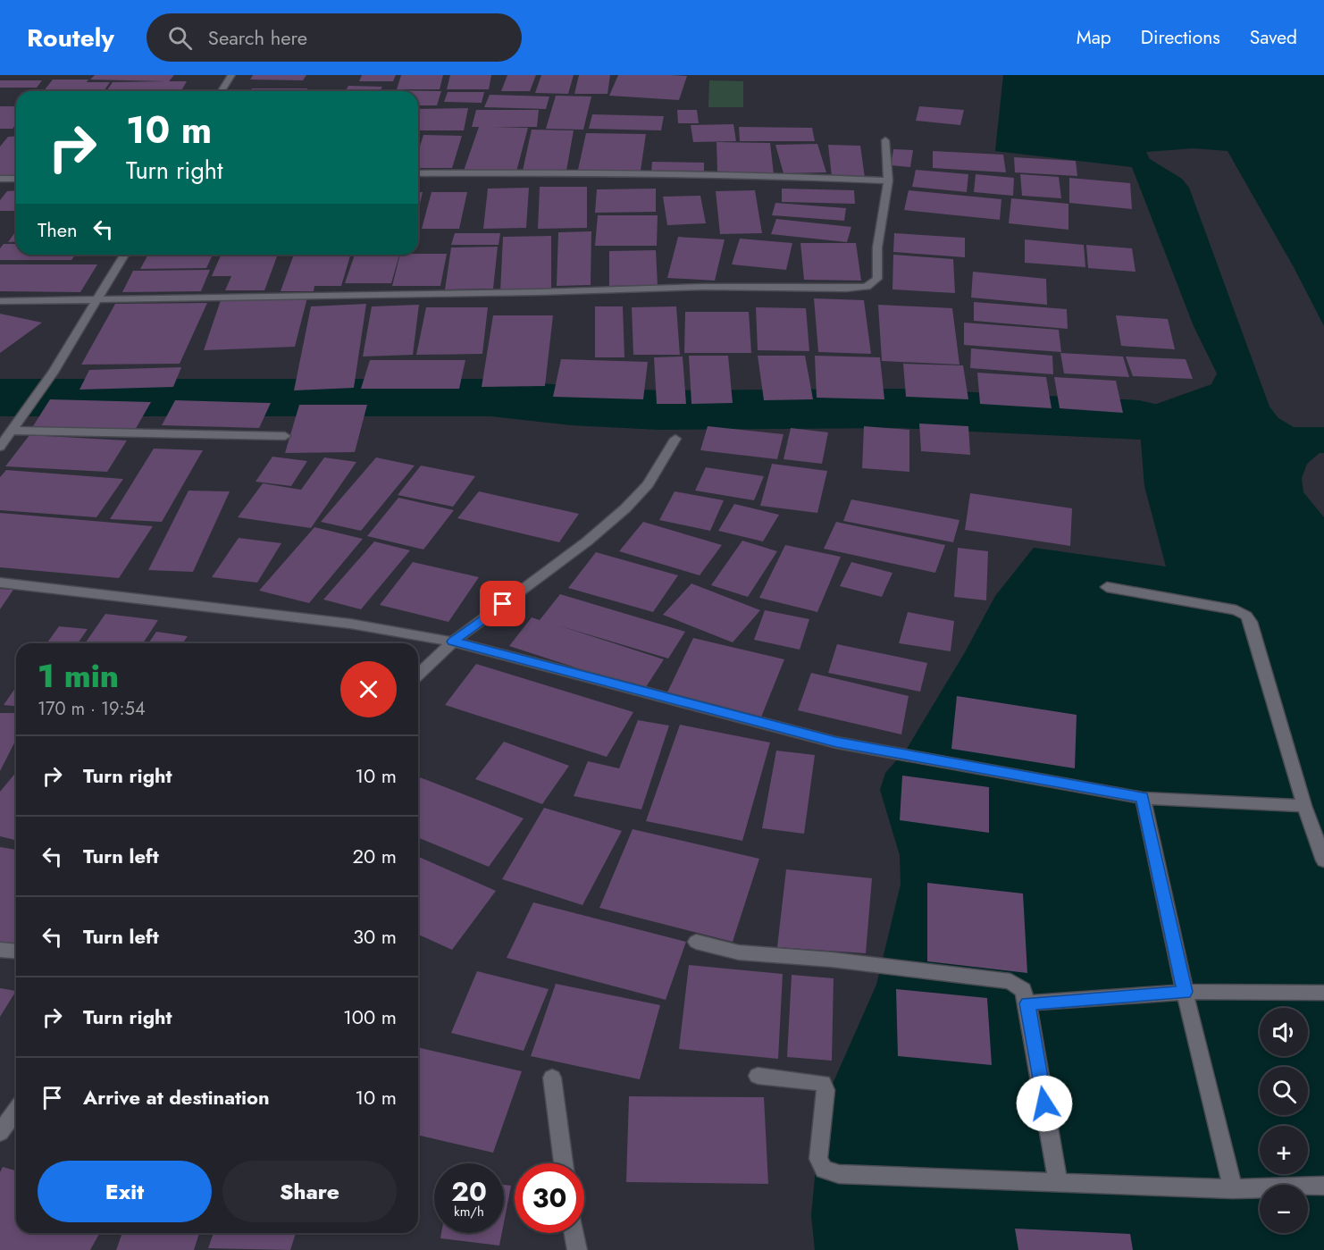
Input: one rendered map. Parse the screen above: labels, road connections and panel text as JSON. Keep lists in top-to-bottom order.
{
  "page": {
    "header": "Routely",
    "search": "Search here",
    "nav": ["Map", "Directions", "Saved"],
    "turn": ["10 m", "Turn right"],
    "then": "Then",
    "heading": ["1 min", "170 m · 19:54"],
    "list": [
      {
        "name": "Turn right",
        "value": "10 m"
      },
      {
        "name": "Turn left",
        "value": "20 m"
      },
      {
        "name": "Turn left",
        "value": "30 m"
      },
      {
        "name": "Turn right",
        "value": "100 m"
      },
      {
        "name": "Arrive at destination",
        "value": "10 m"
      }
    ],
    "map_buttons": ["+", "−"],
    "buttons": ["Exit", "Share"],
    "speed": "20 km/h",
    "limit": "30"
  }
}
